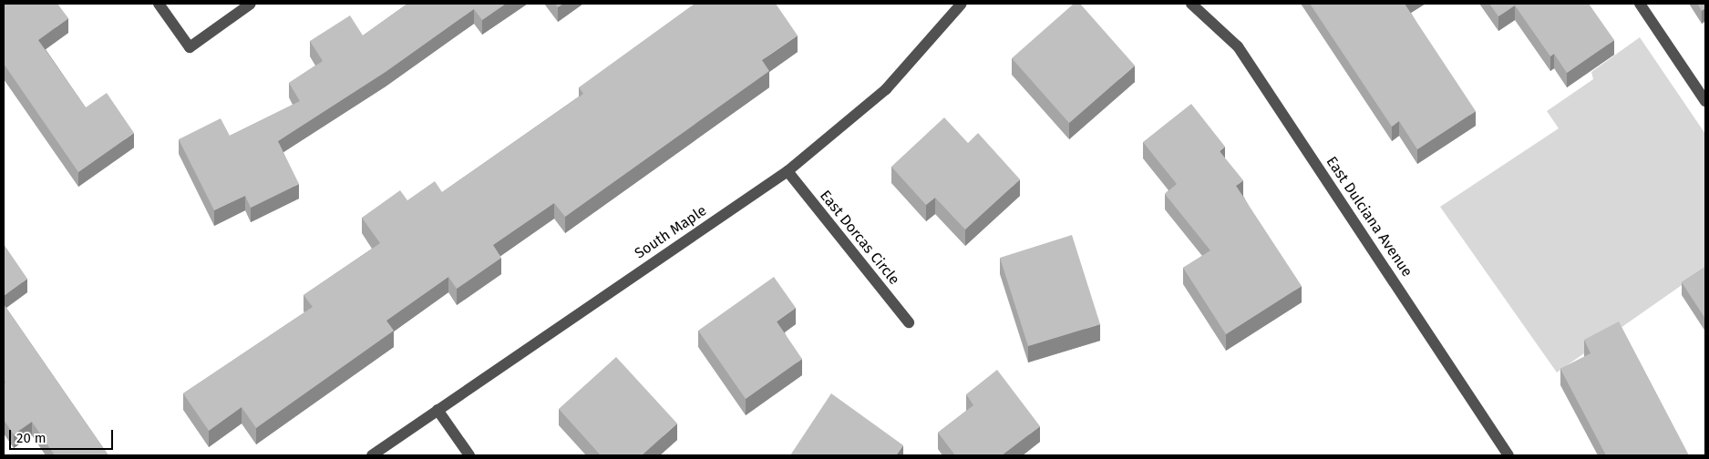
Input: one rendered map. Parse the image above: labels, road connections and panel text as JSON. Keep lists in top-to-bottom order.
{
  "streets": {
    "street": ["East Dulciana Avenue", "South Maple", "East Dorcas Circle"]
  },
  "crossings": [
    ["South Maple", "East Dorcas Circle"]
  ],
  "scale_bar": "20 m"
}
